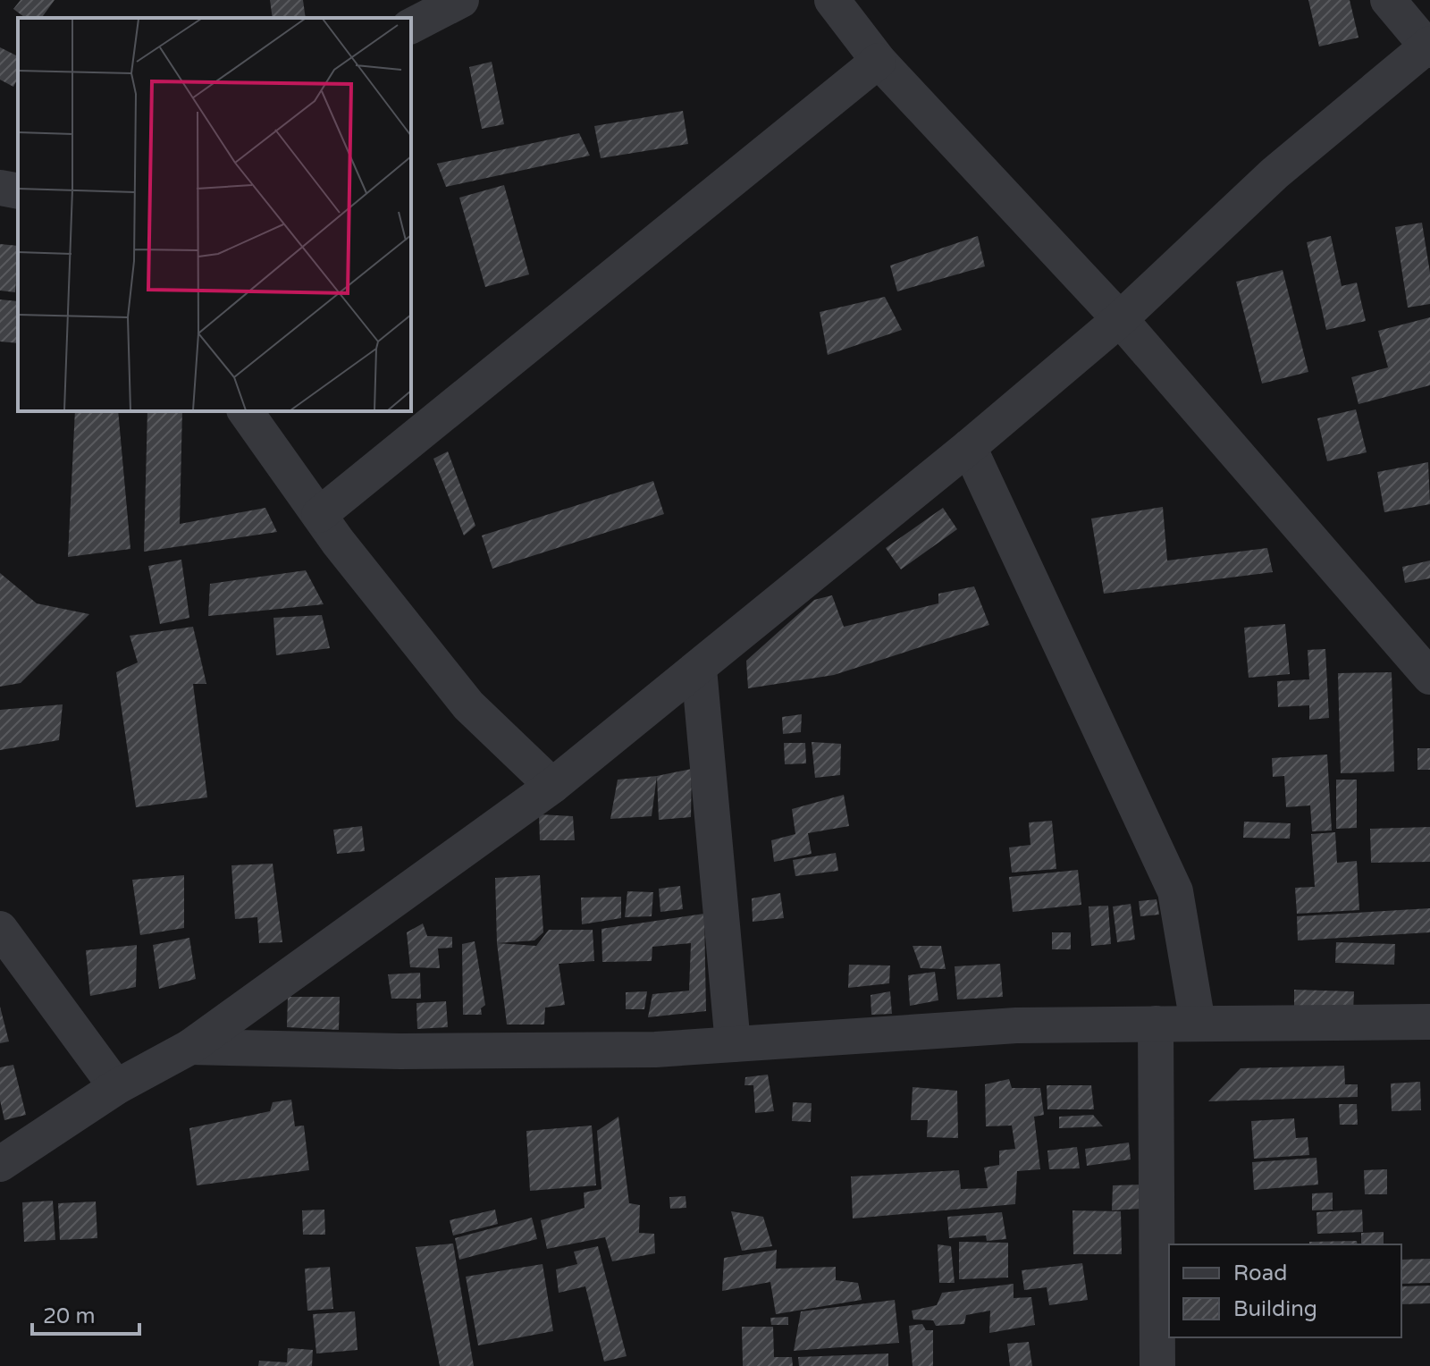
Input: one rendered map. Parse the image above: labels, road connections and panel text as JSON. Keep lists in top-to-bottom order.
{
  "legend": ["Road", "Building"],
  "scale_bar": "20 m"
}
